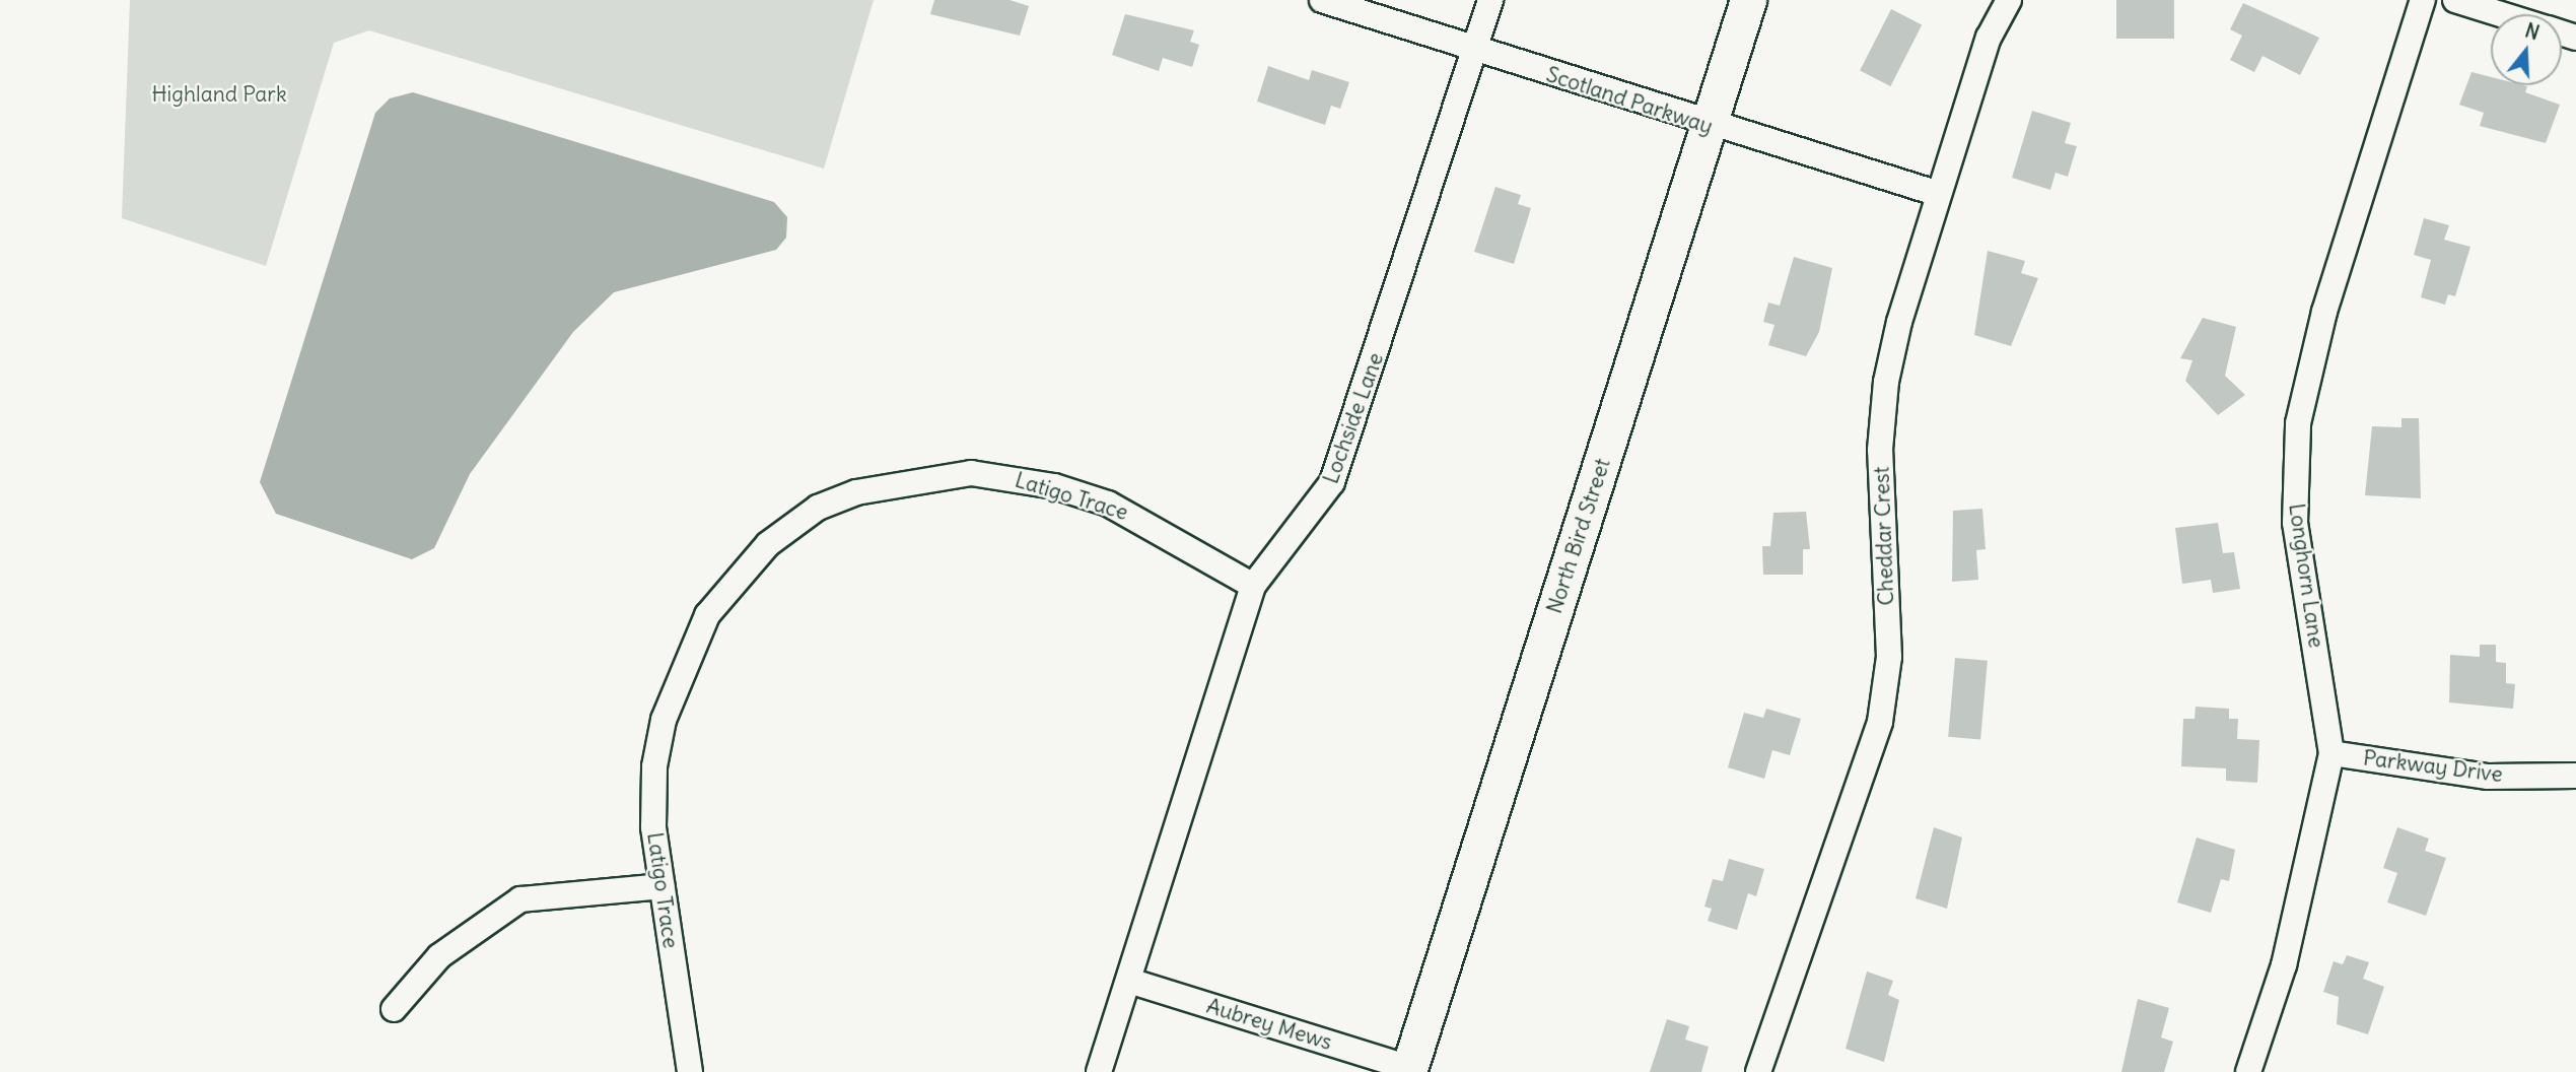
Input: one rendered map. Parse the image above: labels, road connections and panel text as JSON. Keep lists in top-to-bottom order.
{
  "streets": {
    "street": [
      "Scotland Parkway",
      "Lochside Lane",
      "Latigo Trace",
      "North Bird Street",
      "Cheddar Crest",
      "Longhorn Lane",
      "Parkway Drive",
      "Aubrey Mews"
    ]
  },
  "crossings": [
    ["Scotland Parkway", "Lochside Lane"],
    ["Scotland Parkway", "North Bird Street"],
    ["Scotland Parkway", "Cheddar Crest"],
    ["Lochside Lane", "Latigo Trace"],
    ["Lochside Lane", "Aubrey Mews"],
    ["North Bird Street", "Aubrey Mews"],
    ["Longhorn Lane", "Parkway Drive"]
  ],
  "parks": ["Highland Park"],
  "north": "top"
}
